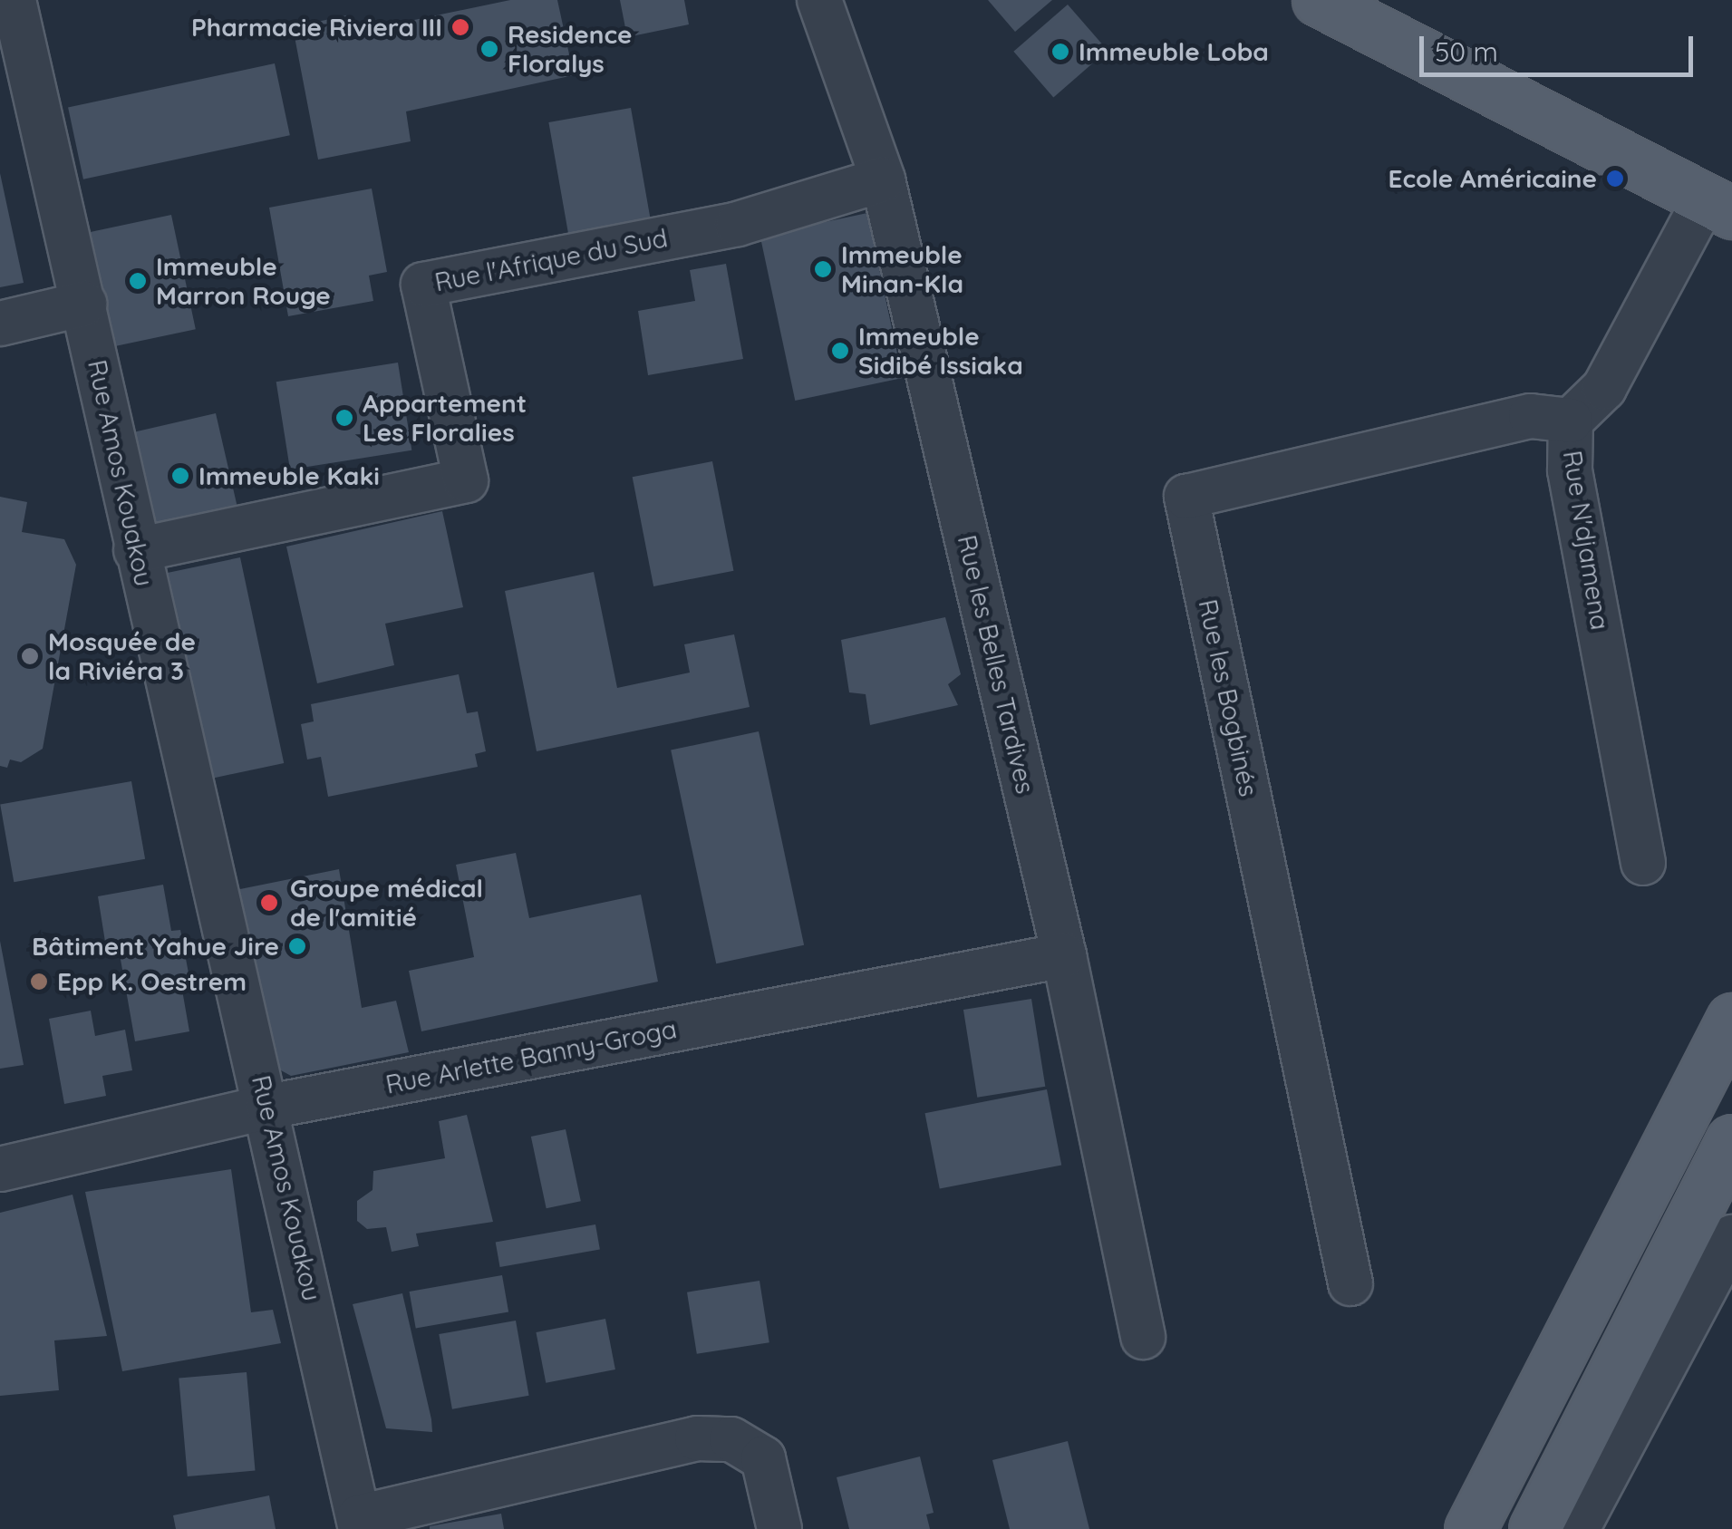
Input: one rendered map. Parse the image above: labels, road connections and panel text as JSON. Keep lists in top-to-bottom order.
{
  "streets": {
    "street": [
      "Rue l'Afrique du Sud",
      "Rue Amos Kouakou",
      "Rue N'djamena",
      "Rue les Belles Tardives",
      "Rue les Bogbinés",
      "Rue Arlette Banny-Groga"
    ]
  },
  "crossings": [
    ["Rue l'Afrique du Sud", "Rue Amos Kouakou"],
    ["Rue l'Afrique du Sud", "Rue les Belles Tardives"],
    ["Rue Amos Kouakou", "Rue Arlette Banny-Groga"],
    ["Rue N'djamena", "Rue les Bogbinés"],
    ["Rue les Belles Tardives", "Rue Arlette Banny-Groga"]
  ],
  "places": [
    "Pharmacie Riviera III",
    "Residence Floralys",
    "Immeuble Loba",
    "Ecole Américaine",
    "Immeuble Minan-Kla",
    "Immeuble Marron Rouge",
    "Immeuble Sidibé Issiaka",
    "Appartement Les Floralies",
    "Immeuble Kaki",
    "Mosquée de la Riviéra 3",
    "Groupe médical de l'amitié",
    "Bâtiment Yahue Jire",
    "Epp K. Oestrem"
  ],
  "scale_bar": "50 m"
}
